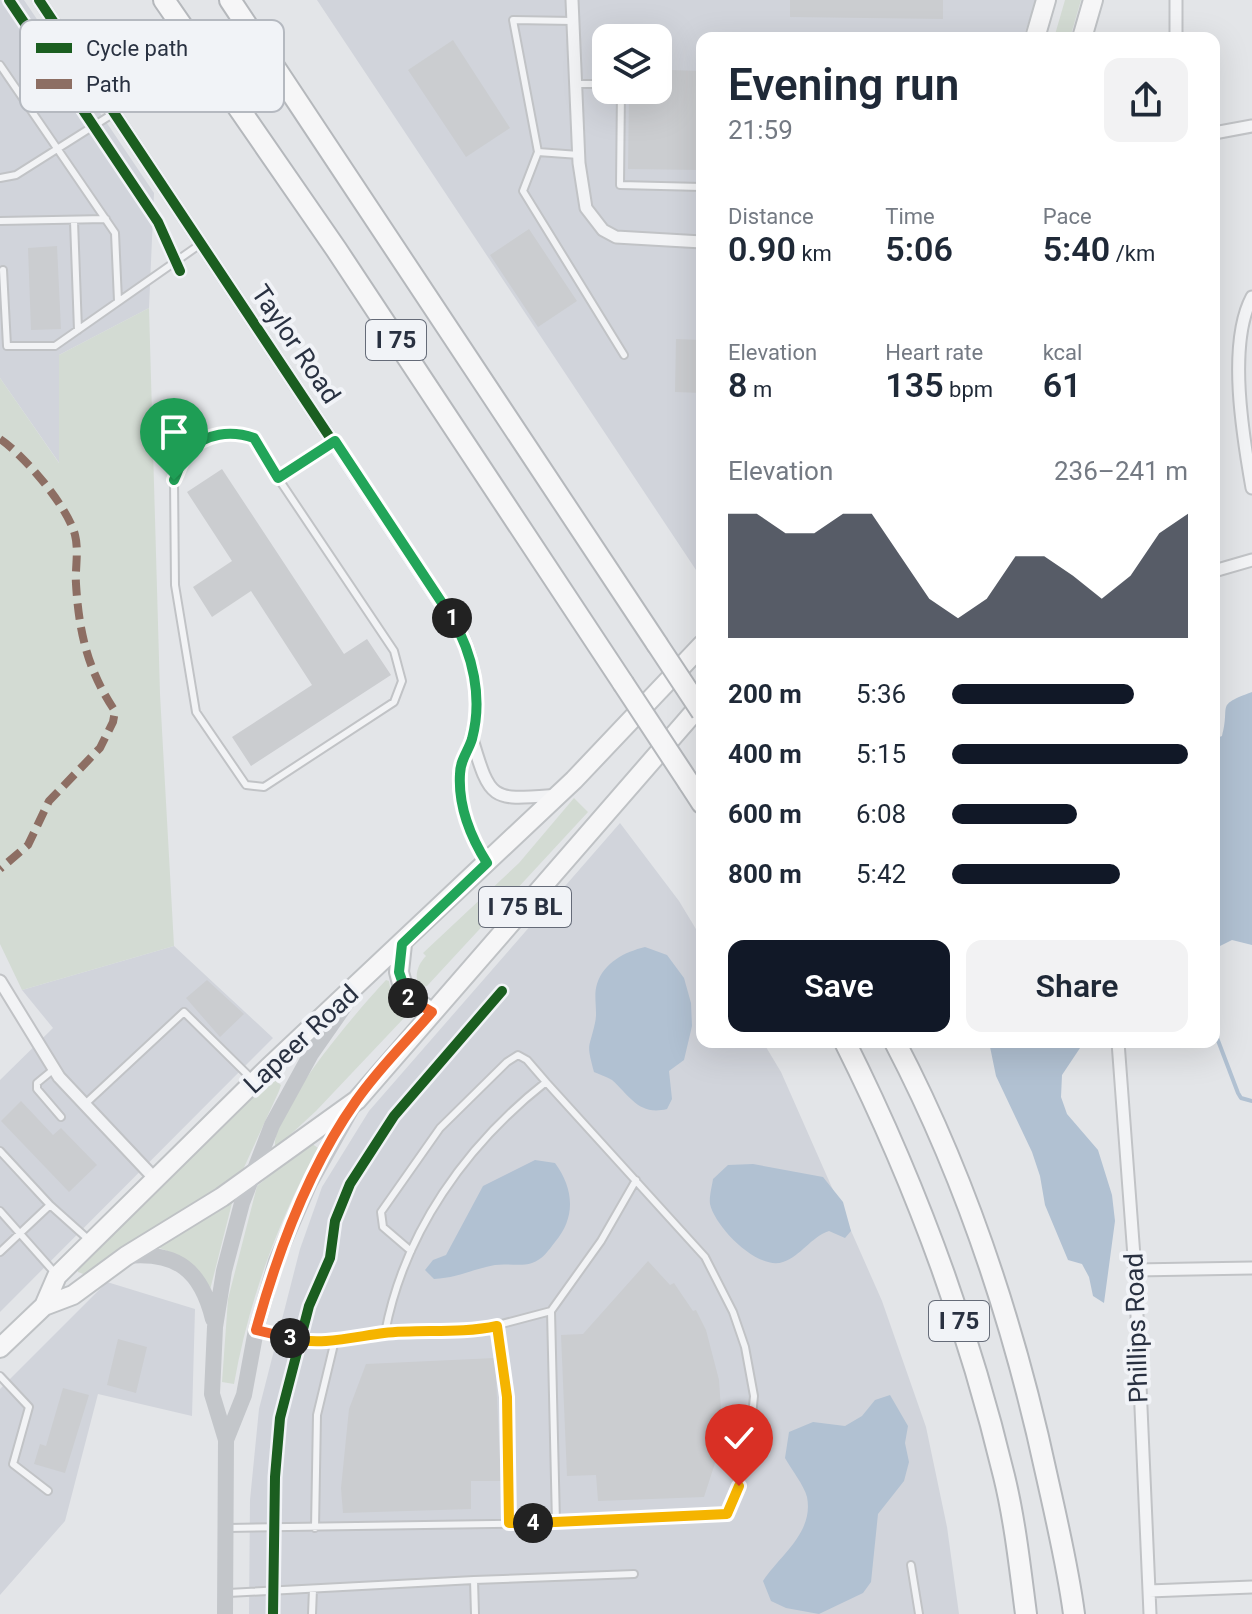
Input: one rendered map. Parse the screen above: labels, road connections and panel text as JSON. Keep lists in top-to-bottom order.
{
  "streets": {
    "highway": ["I 75"],
    "main road": ["I 75 BL", "Lapeer Road"],
    "street": ["Taylor Road", "Phillips Road"]
  },
  "crossings": [
    ["Taylor Road", "Lapeer Road"]
  ],
  "legend": ["Cycle path", "Path"],
  "page": {
    "heading": ["Evening run", "21:59"],
    "stats": [
      ["Distance", "0.90 km"],
      ["Time", "5:06"],
      ["Pace", "5:40 /km"],
      ["Elevation", "8 m"],
      ["Heart rate", "135 bpm"],
      ["kcal", "61"]
    ],
    "chart": ["Elevation", "236–241 m"],
    "pins": [
      "1",
      "2",
      "3",
      "4"
    ],
    "list": [
      {
        "name": "200 m",
        "note": "5:36"
      },
      {
        "name": "400 m",
        "note": "5:15"
      },
      {
        "name": "600 m",
        "note": "6:08"
      },
      {
        "name": "800 m",
        "note": "5:42"
      }
    ],
    "buttons": ["Save", "Share"]
  }
}
